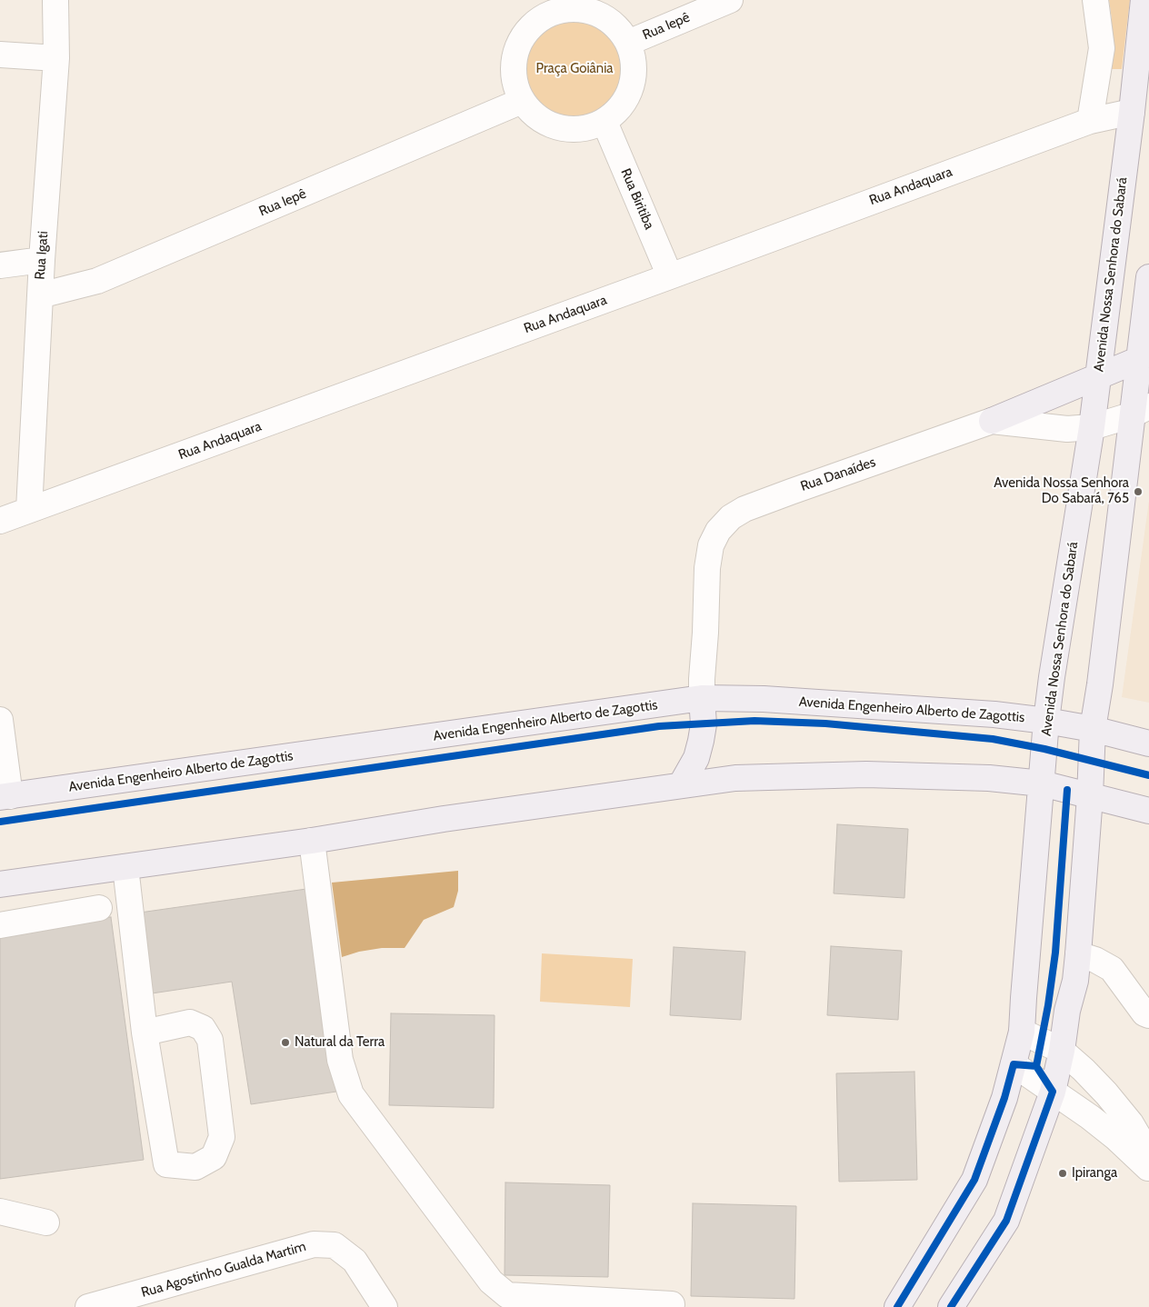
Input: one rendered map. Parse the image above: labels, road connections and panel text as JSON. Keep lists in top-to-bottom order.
{
  "streets": {
    "main road": ["Avenida Nossa Senhora do Sabará", "Avenida Engenheiro Alberto de Zagottis"],
    "street": [
      "Rua Iepê",
      "Rua Andaquara",
      "Rua Biritiba",
      "Rua Igati",
      "Rua Danaídes",
      "Rua Agostinho Gualda Martim"
    ]
  },
  "crossings": [
    ["Rua Iepê", "Rua Biritiba"],
    ["Rua Iepê", "Rua Igati"],
    ["Rua Andaquara", "Rua Biritiba"],
    ["Rua Andaquara", "Rua Igati"],
    ["Rua Andaquara", "Avenida Nossa Senhora do Sabará"],
    ["Avenida Nossa Senhora do Sabará", "Rua Danaídes"],
    ["Avenida Nossa Senhora do Sabará", "Avenida Engenheiro Alberto de Zagottis"],
    ["Rua Danaídes", "Avenida Engenheiro Alberto de Zagottis"]
  ],
  "parks": ["Praça Goiânia"],
  "places": ["Avenida Nossa Senhora Do Sabará, 765", "Natural da Terra", "Ipiranga"]
}
